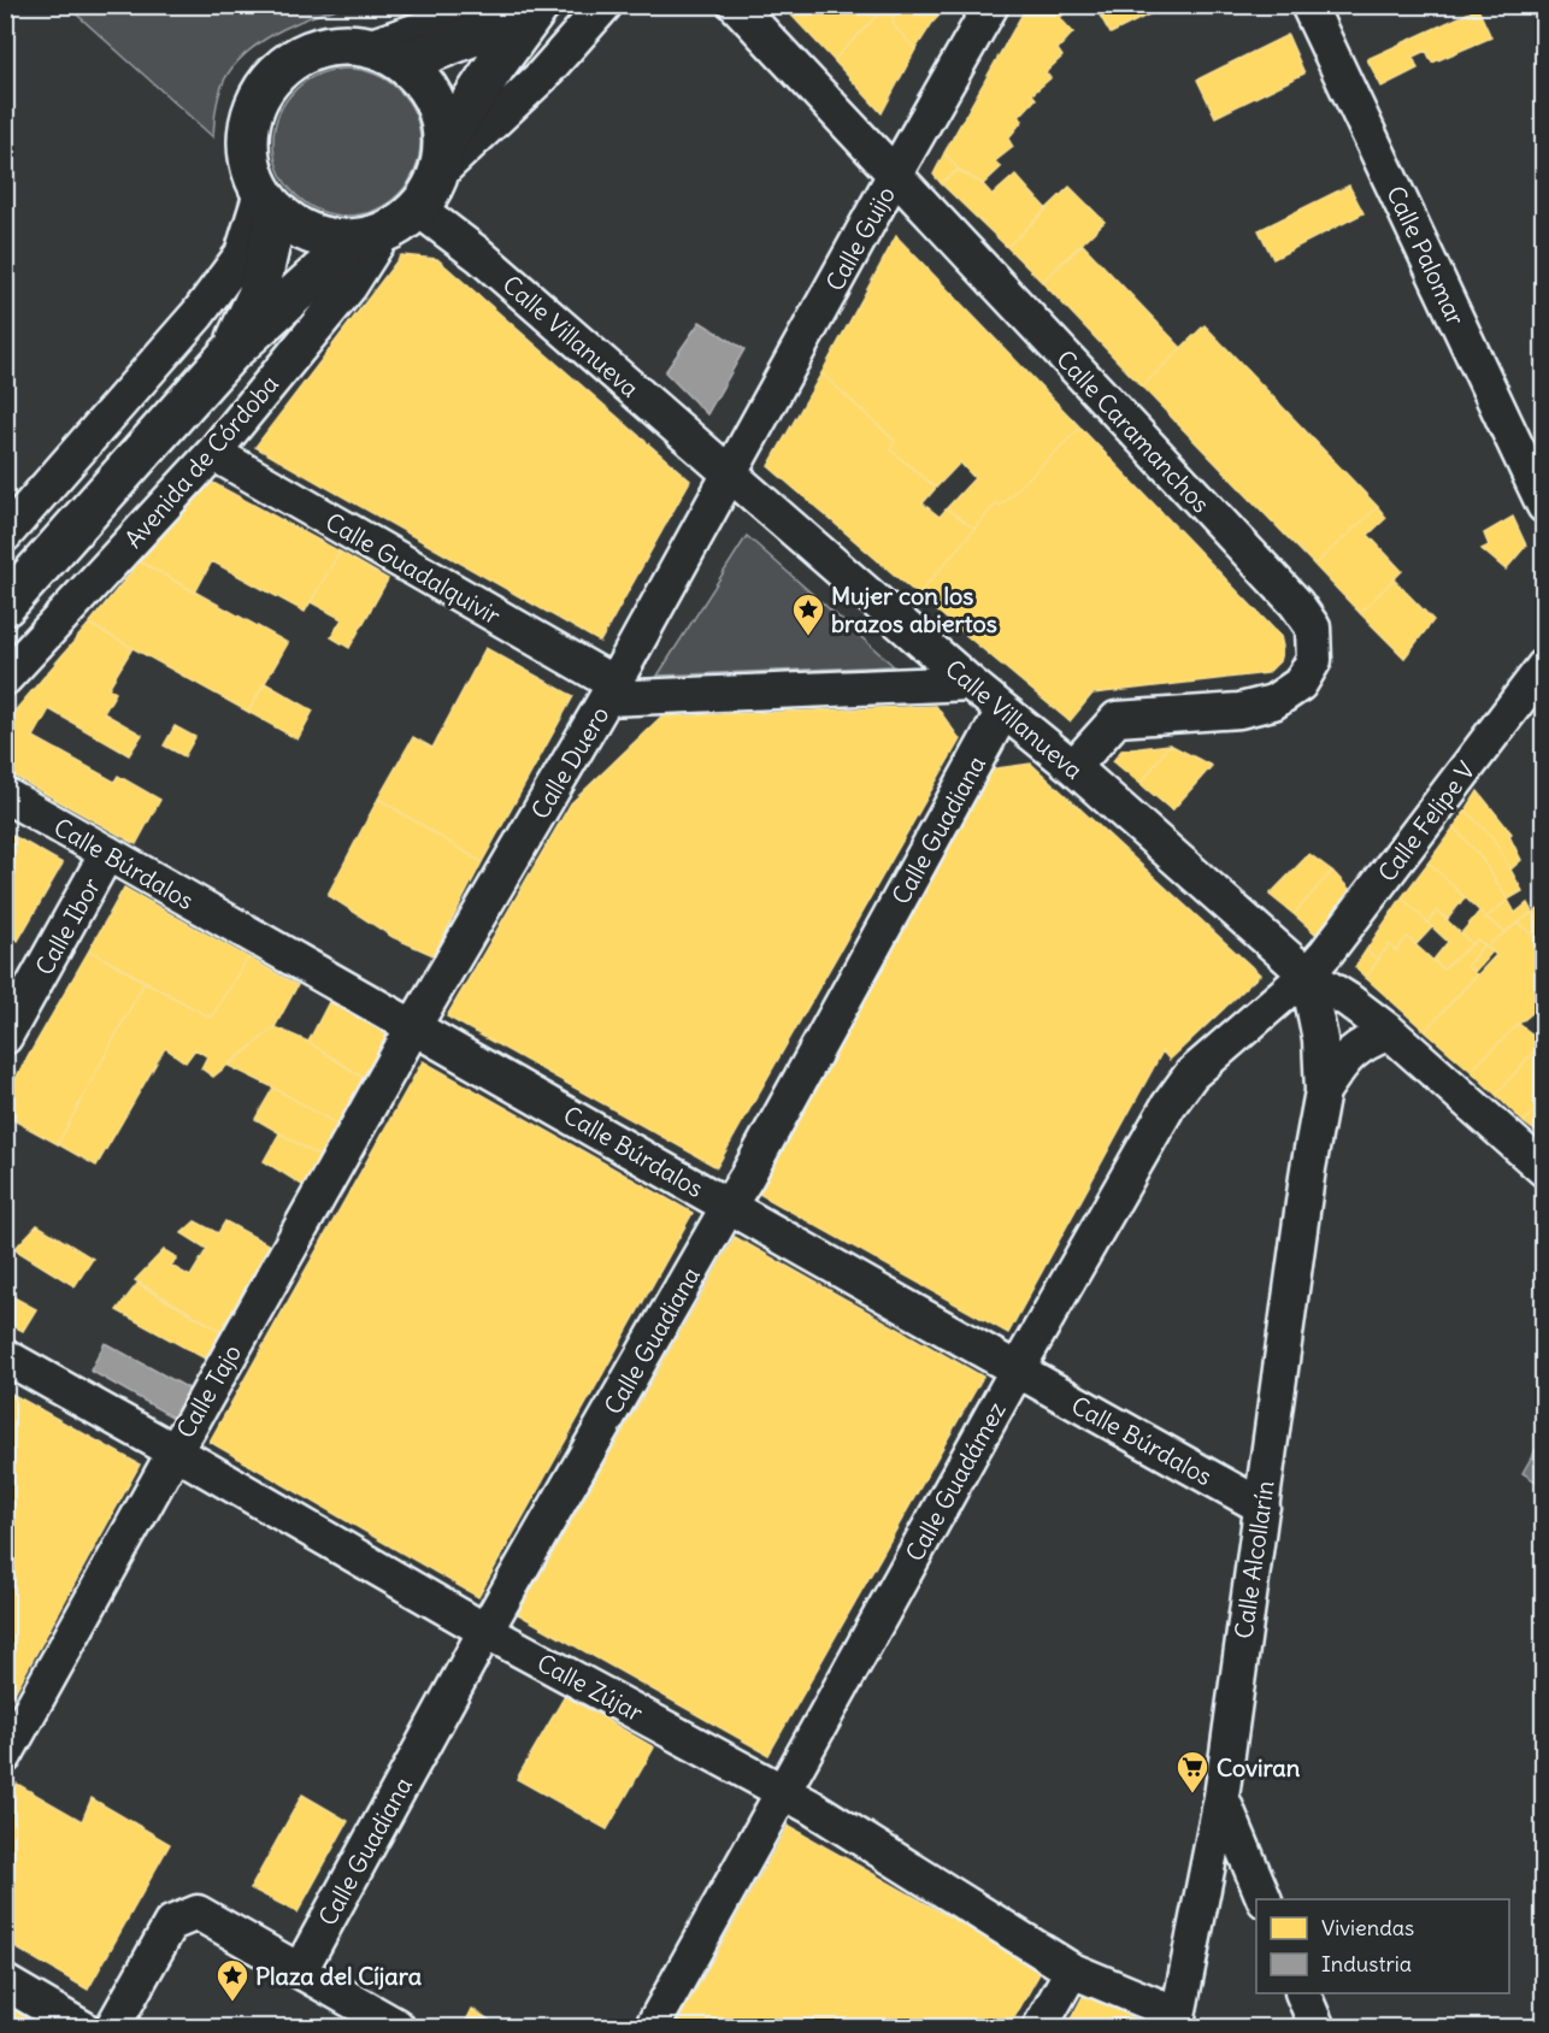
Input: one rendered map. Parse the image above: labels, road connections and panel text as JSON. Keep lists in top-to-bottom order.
{
  "streets": {
    "street": [
      "Calle Guijo",
      "Calle Palomar",
      "Calle Villanueva",
      "Calle Caramanchos",
      "Avenida de Córdoba",
      "Calle Guadalquivir",
      "Calle Duero",
      "Calle Felipe V",
      "Calle Guadiana",
      "Calle Búrdalos",
      "Calle Ibor",
      "Calle Tajo",
      "Calle Guadámez",
      "Calle Alcollarín",
      "Calle Zújar"
    ]
  },
  "crossings": [
    ["Calle Guijo", "Calle Villanueva"],
    ["Calle Guijo", "Calle Caramanchos"],
    ["Calle Guijo", "Calle Guadalquivir"],
    ["Calle Guijo", "Calle Duero"],
    ["Calle Villanueva", "Calle Caramanchos"],
    ["Calle Villanueva", "Avenida de Córdoba"],
    ["Calle Villanueva", "Calle Duero"],
    ["Calle Villanueva", "Calle Felipe V"],
    ["Calle Villanueva", "Calle Guadiana"],
    ["Calle Villanueva", "Calle Guadámez"],
    ["Calle Villanueva", "Calle Alcollarín"],
    ["Avenida de Córdoba", "Calle Guadalquivir"],
    ["Calle Guadalquivir", "Calle Duero"],
    ["Calle Duero", "Calle Búrdalos"],
    ["Calle Duero", "Calle Tajo"],
    ["Calle Felipe V", "Calle Guadámez"],
    ["Calle Felipe V", "Calle Alcollarín"],
    ["Calle Guadiana", "Calle Búrdalos"],
    ["Calle Guadiana", "Calle Zújar"],
    ["Calle Búrdalos", "Calle Ibor"],
    ["Calle Búrdalos", "Calle Tajo"],
    ["Calle Búrdalos", "Calle Guadámez"],
    ["Calle Búrdalos", "Calle Alcollarín"],
    ["Calle Tajo", "Calle Zújar"],
    ["Calle Guadámez", "Calle Alcollarín"],
    ["Calle Guadámez", "Calle Zújar"],
    ["Calle Alcollarín", "Calle Zújar"]
  ],
  "places": {
    "place": ["Mujer con los brazos abiertos", "Plaza del Cíjara"],
    "supermarket": ["Coviran"]
  },
  "legend": ["Viviendas", "Industria"]
}
